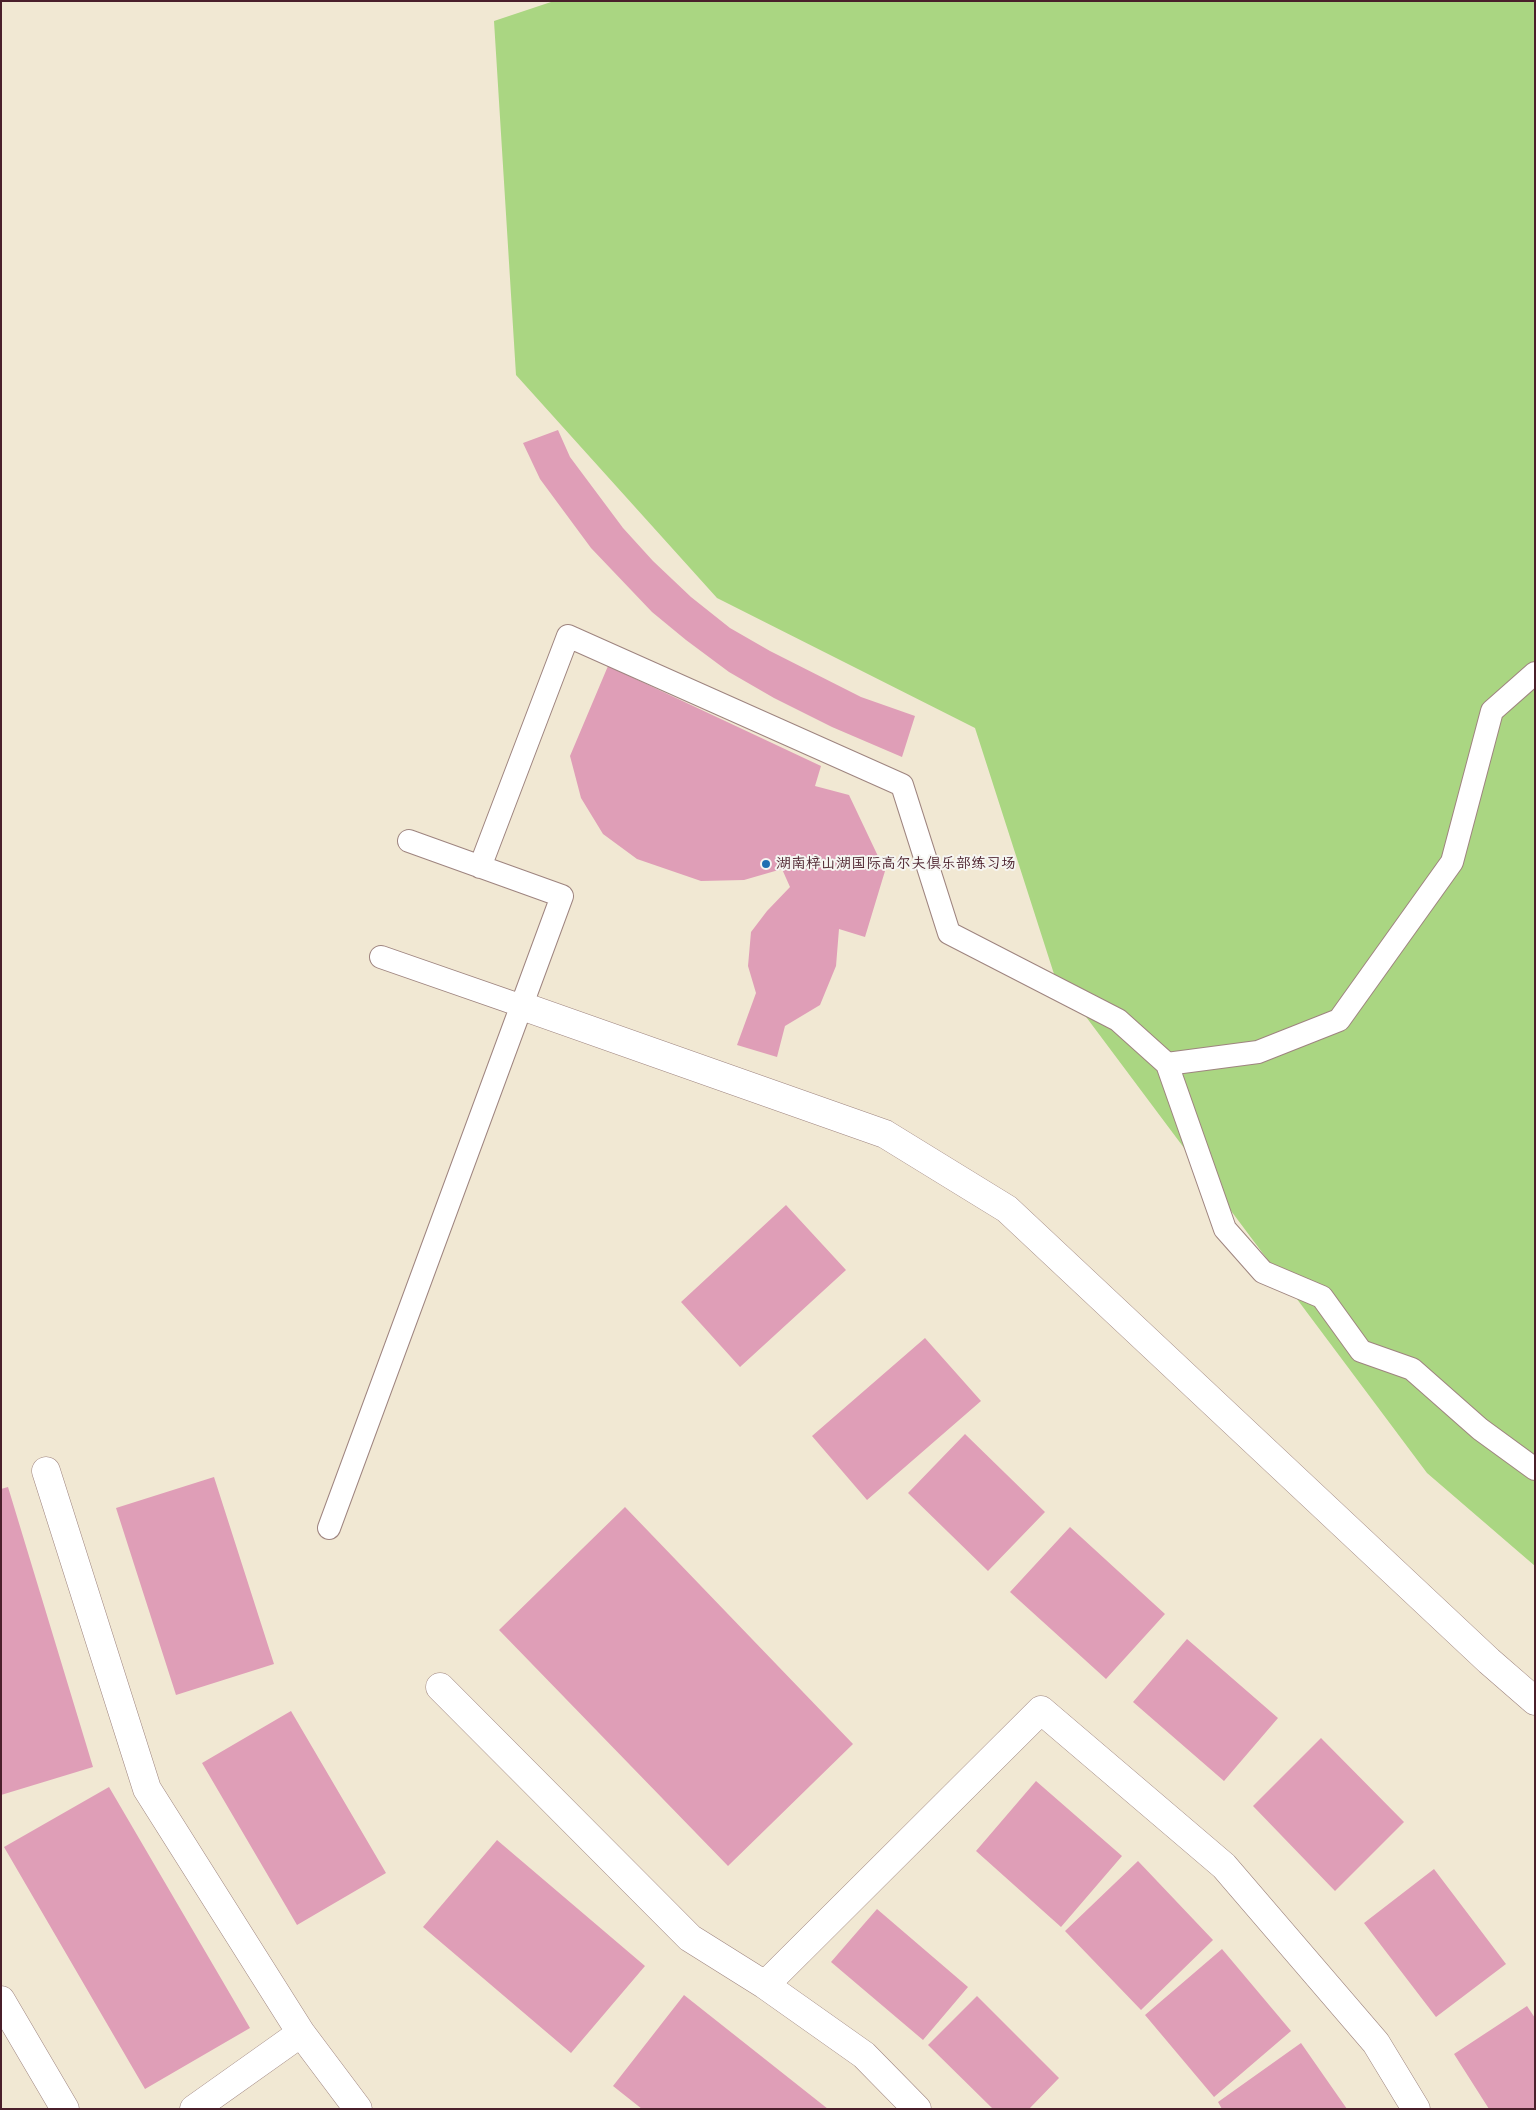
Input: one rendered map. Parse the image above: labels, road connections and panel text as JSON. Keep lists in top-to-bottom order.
{
  "places": ["湖南梓山湖国际高尔夫俱乐部练习场"]
}
